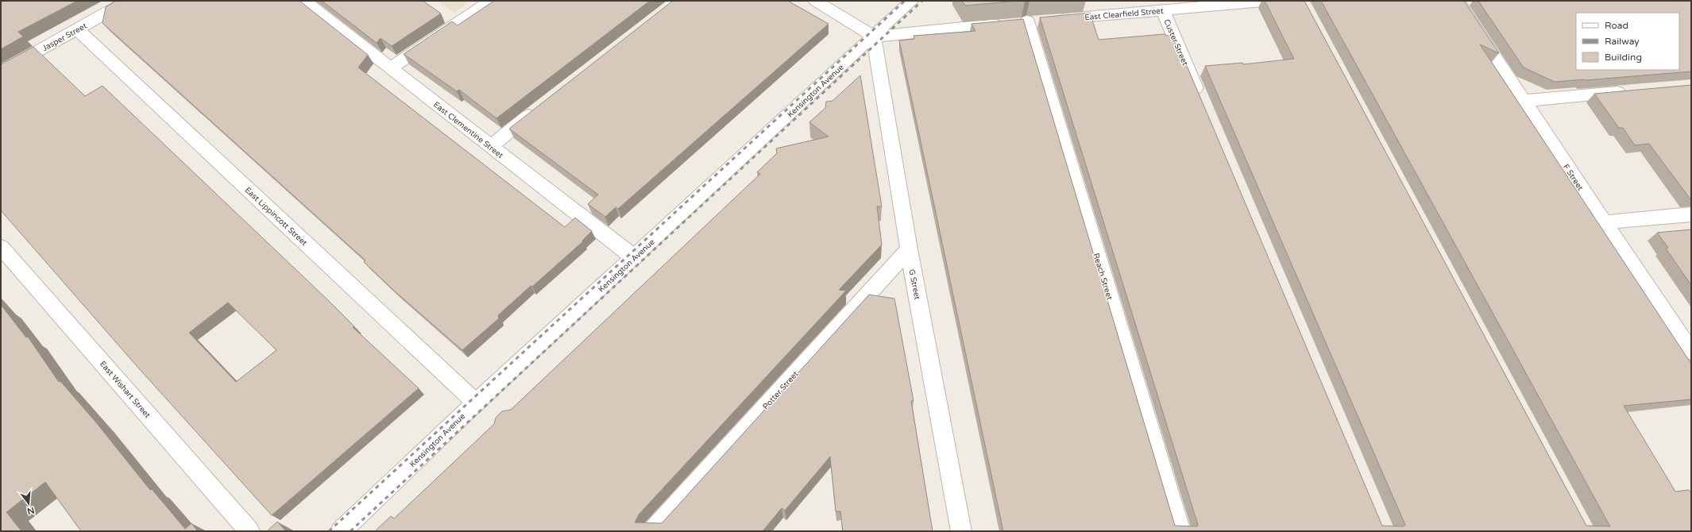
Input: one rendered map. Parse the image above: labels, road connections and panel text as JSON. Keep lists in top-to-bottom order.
{
  "streets": {
    "street": [
      "East Clearfield Street",
      "Jasper Street",
      "Custer Street",
      "Kensington Avenue",
      "East Clementine Street",
      "F Street",
      "East Lippincott Street",
      "Reach Street",
      "G Street",
      "East Wishart Street",
      "Potter Street"
    ]
  },
  "crossings": [
    ["East Clearfield Street", "Custer Street"],
    ["East Clearfield Street", "Kensington Avenue"],
    ["East Clearfield Street", "Reach Street"],
    ["East Clearfield Street", "G Street"],
    ["Jasper Street", "East Lippincott Street"],
    ["Kensington Avenue", "East Clementine Street"],
    ["Kensington Avenue", "East Lippincott Street"],
    ["Kensington Avenue", "G Street"],
    ["G Street", "Potter Street"]
  ],
  "legend": ["Road", "Railway", "Building"],
  "north": "bottom"
}
